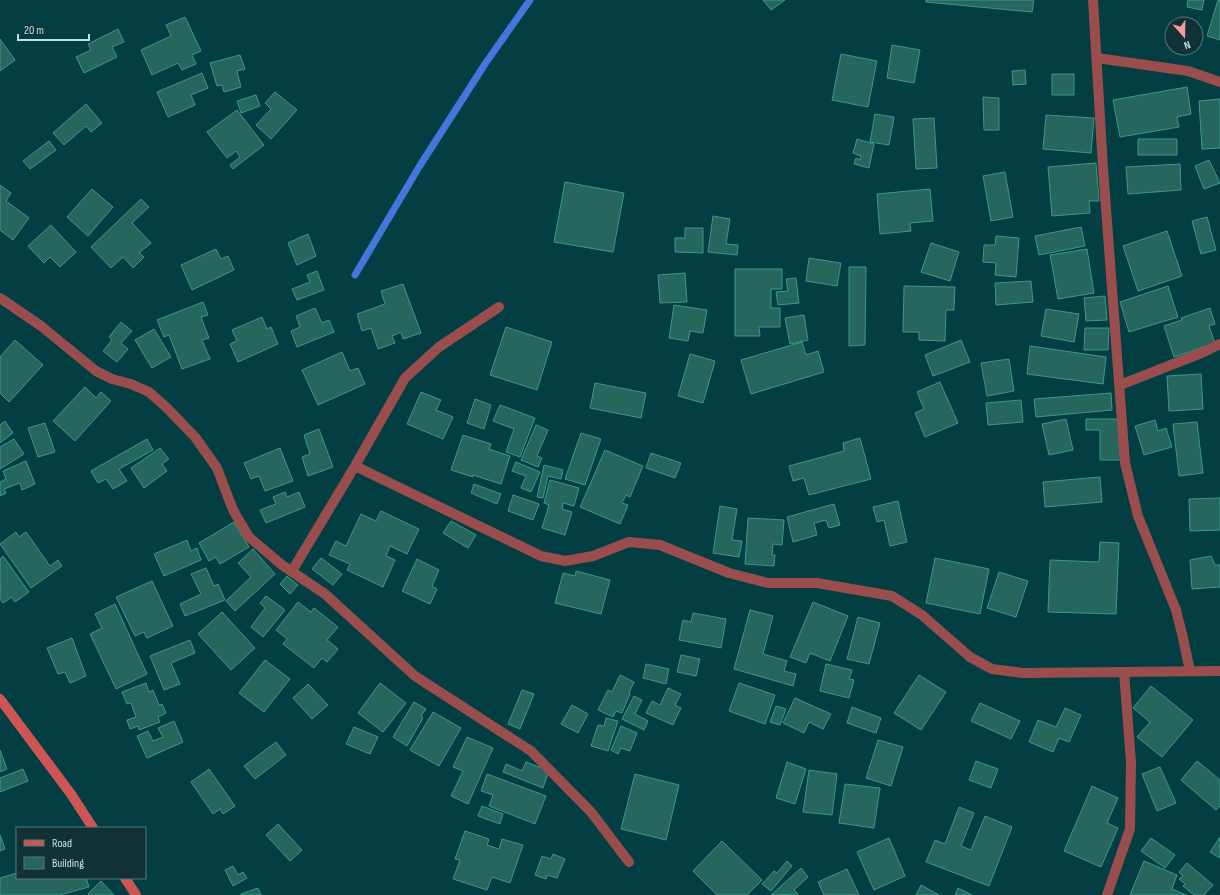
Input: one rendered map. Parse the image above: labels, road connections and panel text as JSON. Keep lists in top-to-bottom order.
{
  "legend": ["Road", "Building"],
  "scale_bar": "20 m",
  "north": "bottom"
}
